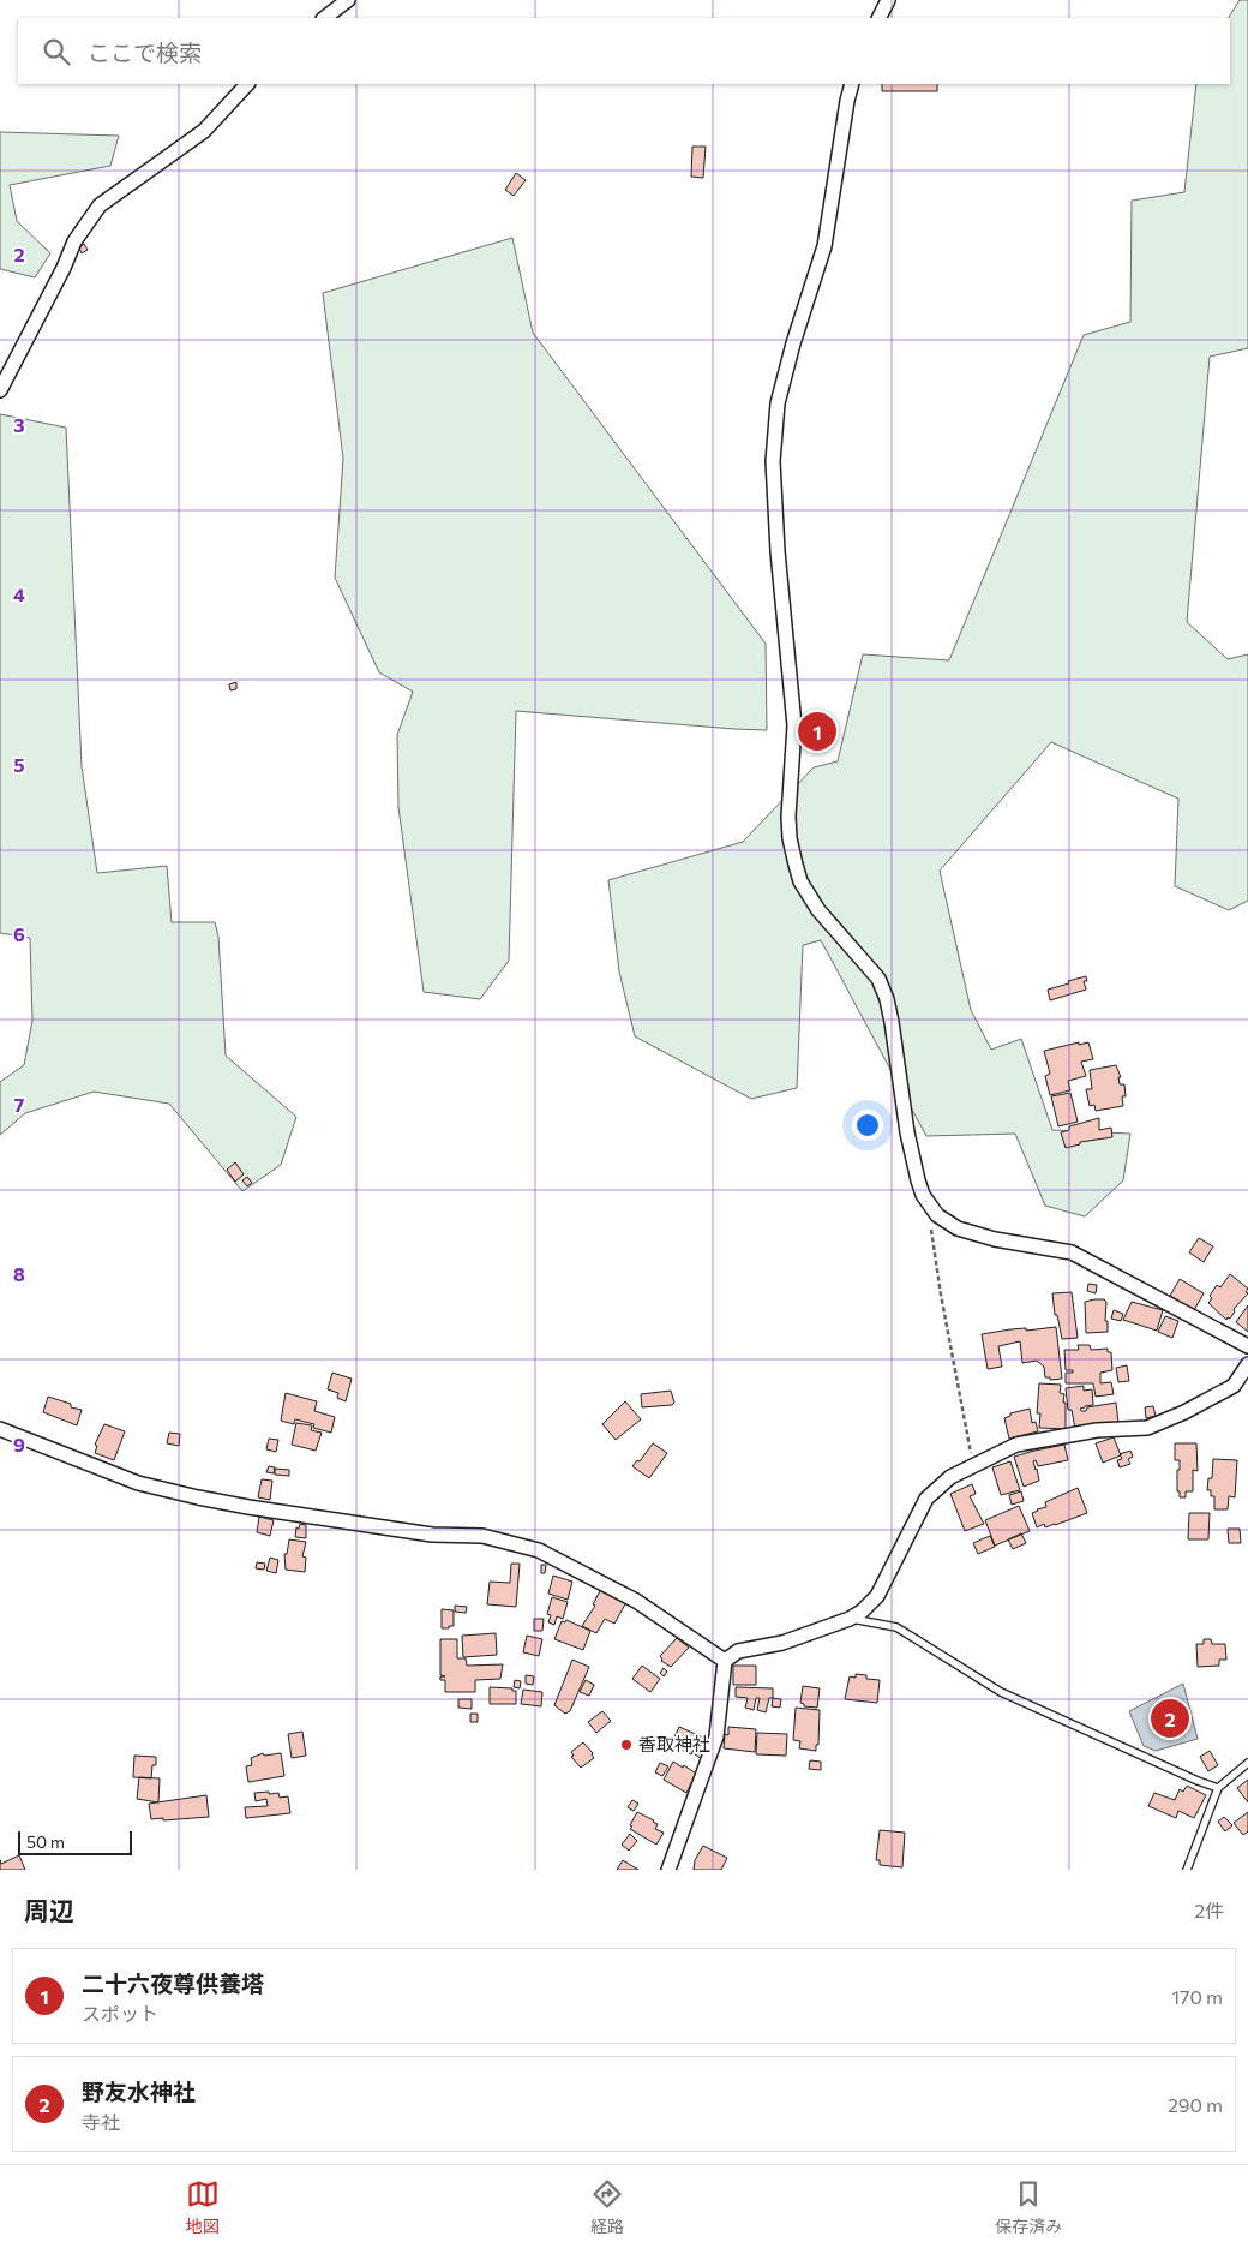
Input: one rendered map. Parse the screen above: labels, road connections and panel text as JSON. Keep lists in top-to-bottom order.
{
  "places": ["香取神社"],
  "scale_bar": "50 m",
  "page": {
    "search": "ここで検索",
    "pins": ["1", "2"],
    "scale": "50 m",
    "heading": ["周辺", "2件"],
    "list": [
      {
        "mark": "1",
        "name": "二十六夜尊供養塔",
        "note": "スポット",
        "value": "170 m"
      },
      {
        "mark": "2",
        "name": "野友水神社",
        "note": "寺社",
        "value": "290 m"
      }
    ],
    "nav": ["地図", "経路", "保存済み"]
  },
  "grid": {
    "rows": [
      "2",
      "3",
      "4",
      "5",
      "6",
      "7",
      "8",
      "9"
    ]
  }
}
